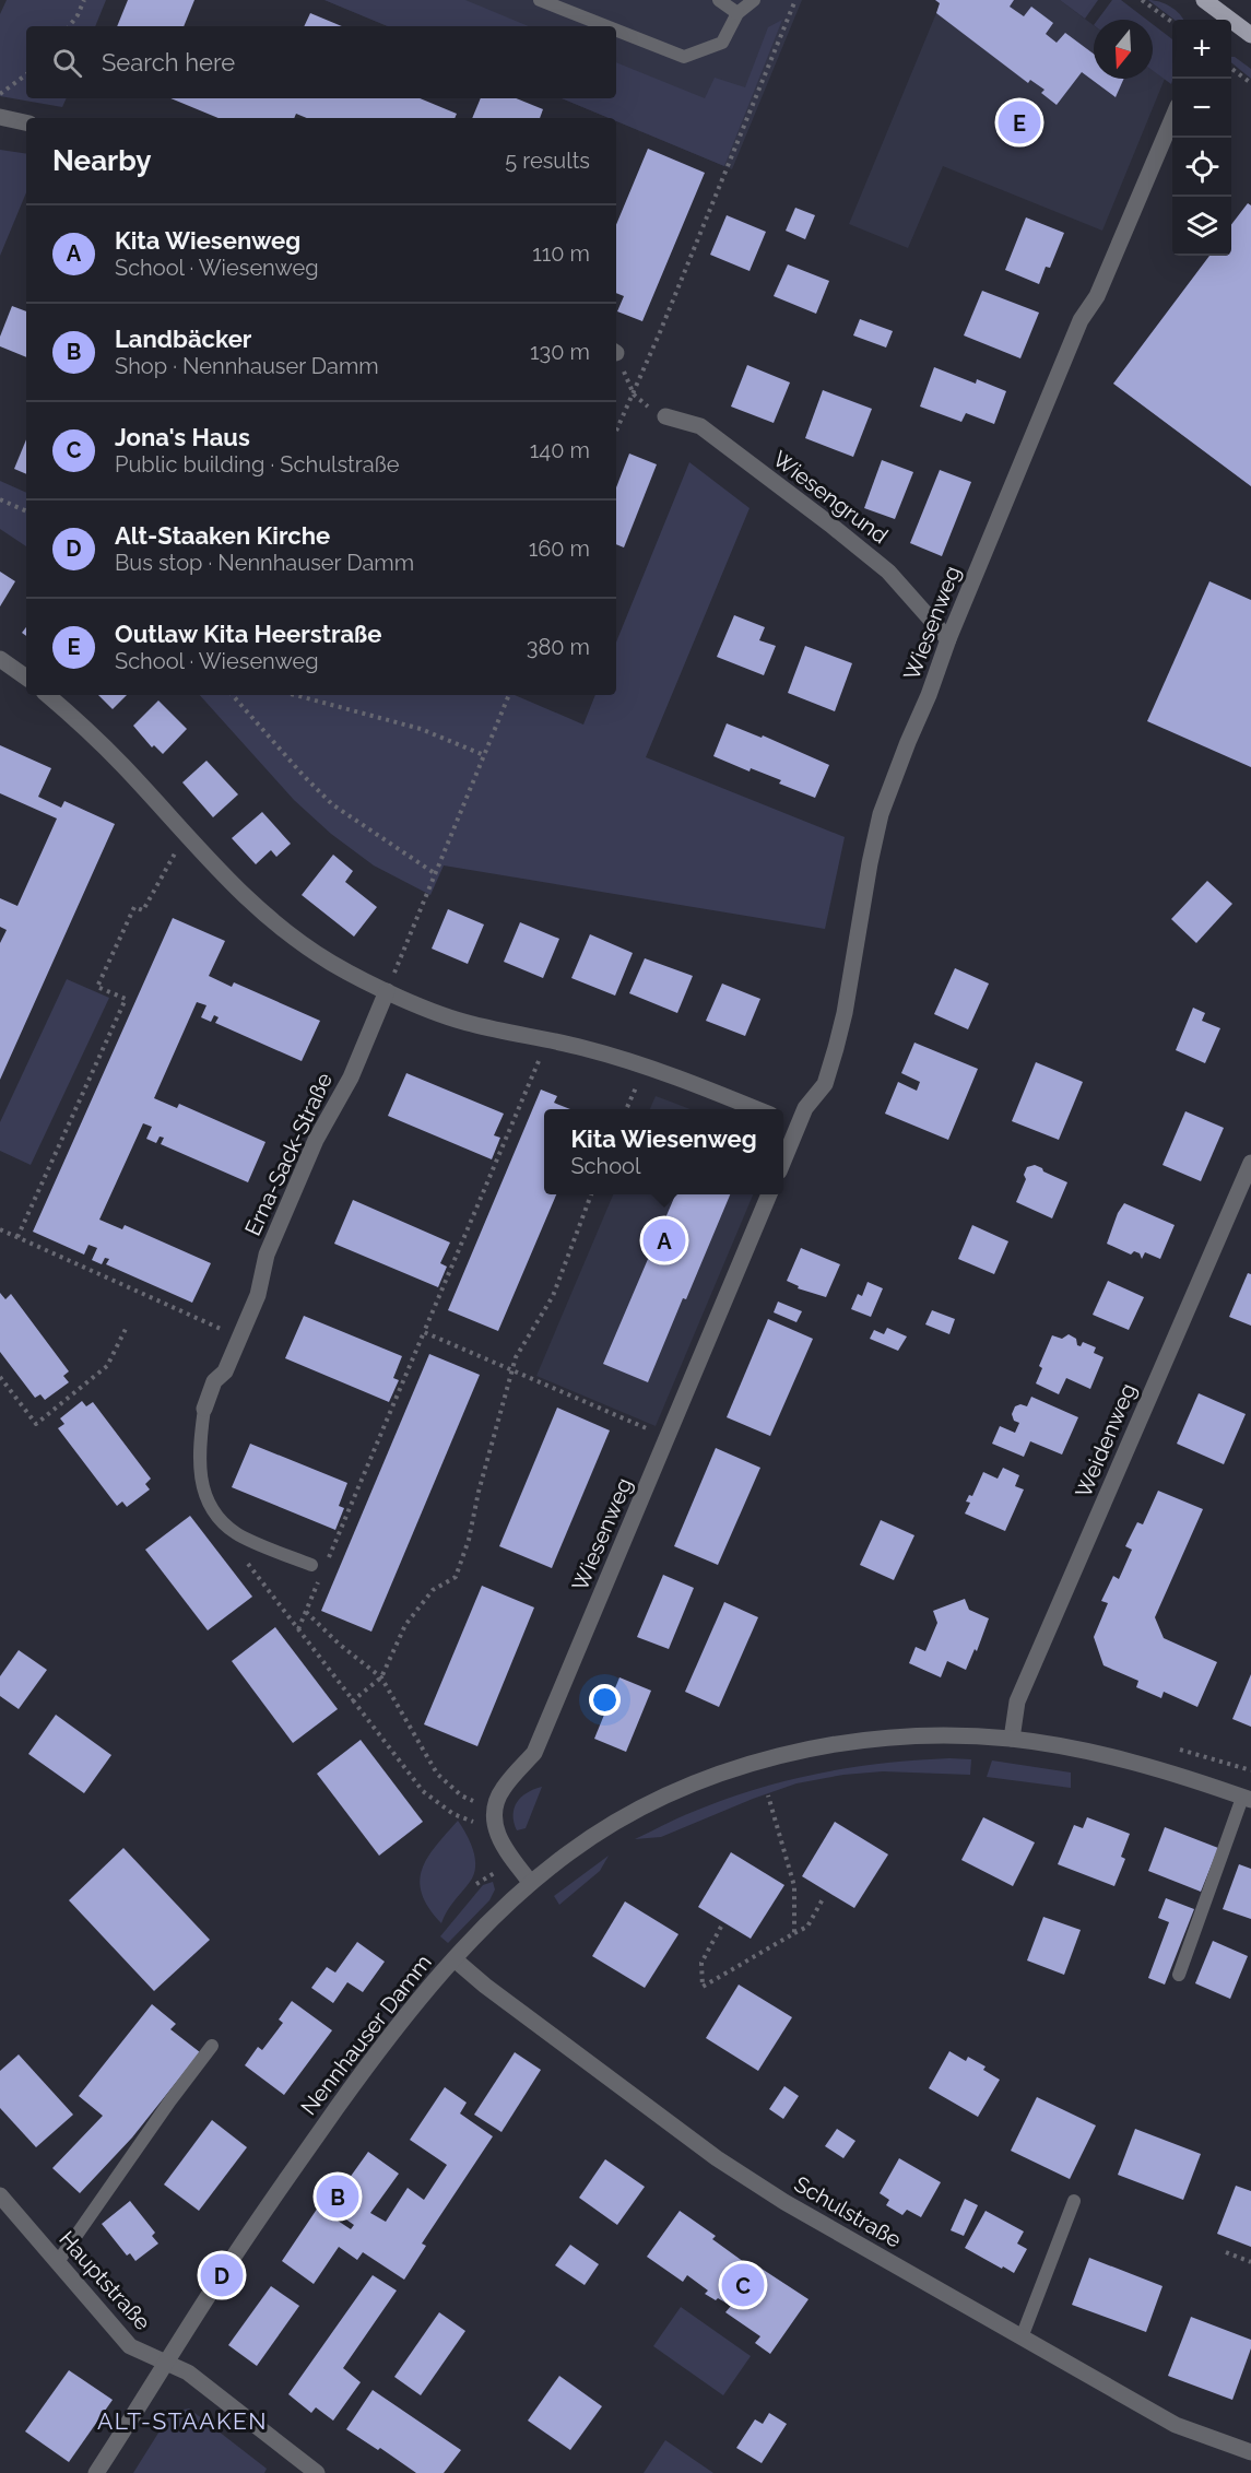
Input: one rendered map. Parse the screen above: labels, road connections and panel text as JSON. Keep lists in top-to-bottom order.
{
  "streets": {
    "street": [
      "Wiesengrund",
      "Wiesenweg",
      "Erna-Sack-Straße",
      "Weidenweg",
      "Nennhauser Damm",
      "Schulstraße",
      "Hauptstraße"
    ]
  },
  "crossings": [
    ["Wiesengrund", "Wiesenweg"],
    ["Weidenweg", "Nennhauser Damm"],
    ["Nennhauser Damm", "Schulstraße"],
    ["Nennhauser Damm", "Hauptstraße"]
  ],
  "districts": ["ALT-STAAKEN"],
  "north": "bottom",
  "page": {
    "map_buttons": ["+", "−"],
    "search": "Search here",
    "pins": [
      "E",
      "A",
      "B",
      "D",
      "C"
    ],
    "heading": ["Nearby", "5 results"],
    "list": [
      {
        "mark": "A",
        "name": "Kita Wiesenweg",
        "note": "School · Wiesenweg",
        "value": "110 m"
      },
      {
        "mark": "B",
        "name": "Landbäcker",
        "note": "Shop · Nennhauser Damm",
        "value": "130 m"
      },
      {
        "mark": "C",
        "name": "Jona's Haus",
        "note": "Public building · Schulstraße",
        "value": "140 m"
      },
      {
        "mark": "D",
        "name": "Alt-Staaken Kirche",
        "note": "Bus stop · Nennhauser Damm",
        "value": "160 m"
      },
      {
        "mark": "E",
        "name": "Outlaw Kita Heerstraße",
        "note": "School · Wiesenweg",
        "value": "380 m"
      }
    ],
    "popup": ["Kita Wiesenweg", "School"]
  }
}
